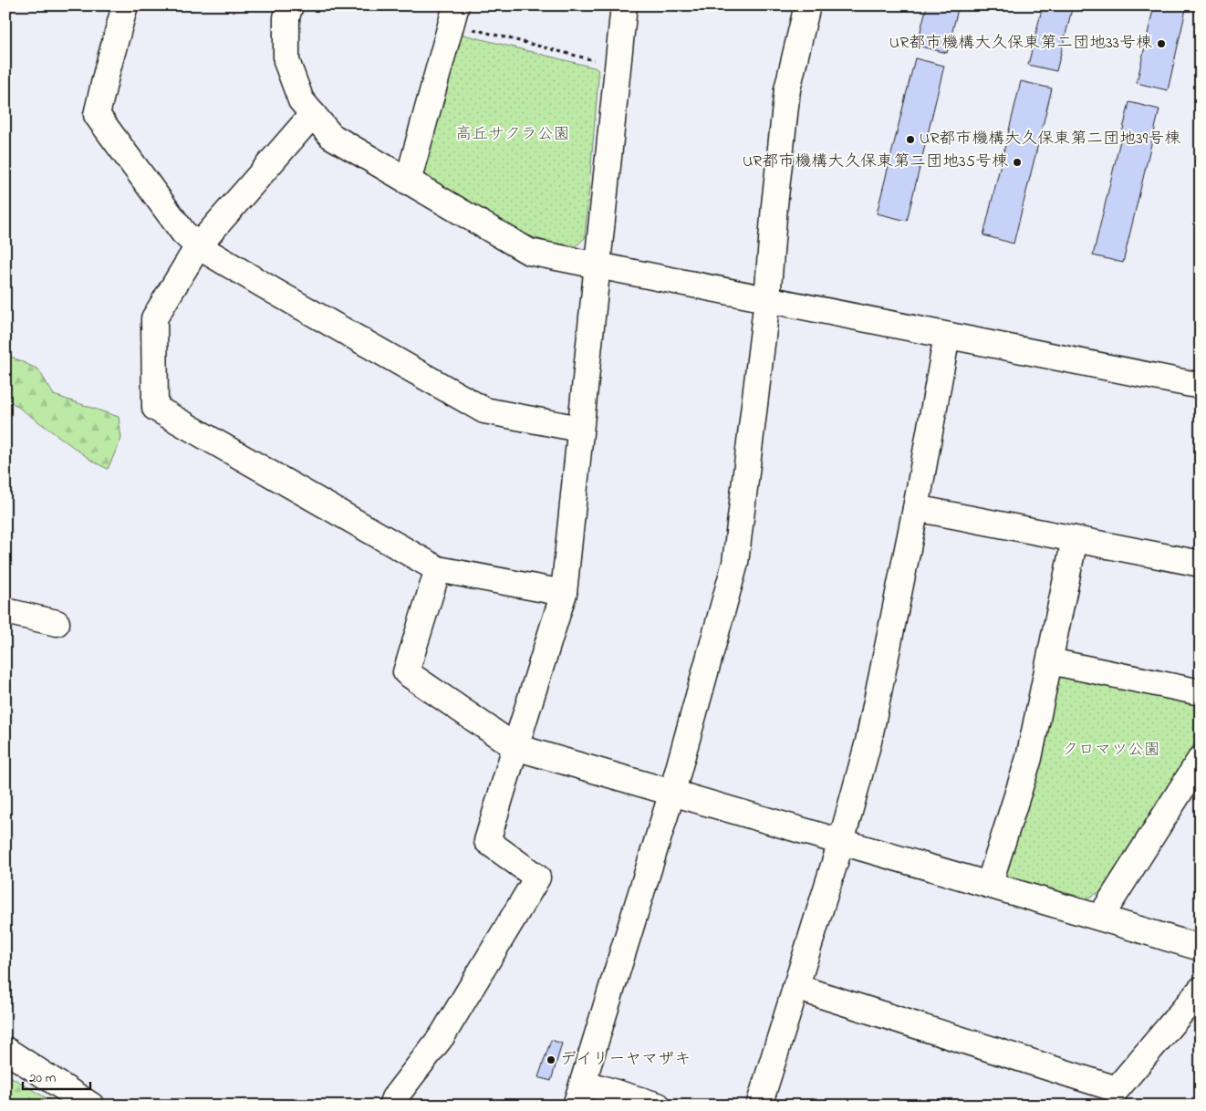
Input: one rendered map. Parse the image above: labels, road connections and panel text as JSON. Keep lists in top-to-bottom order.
{
  "parks": ["高丘サクラ公園", "クロマツ公園"],
  "places": [
    "UR都市機構大久保東第二団地33号棟",
    "UR都市機構大久保東第二団地39号棟",
    "UR都市機構大久保東第二団地35号棟",
    "デイリーヤマザキ"
  ],
  "scale_bar": "20 m"
}
